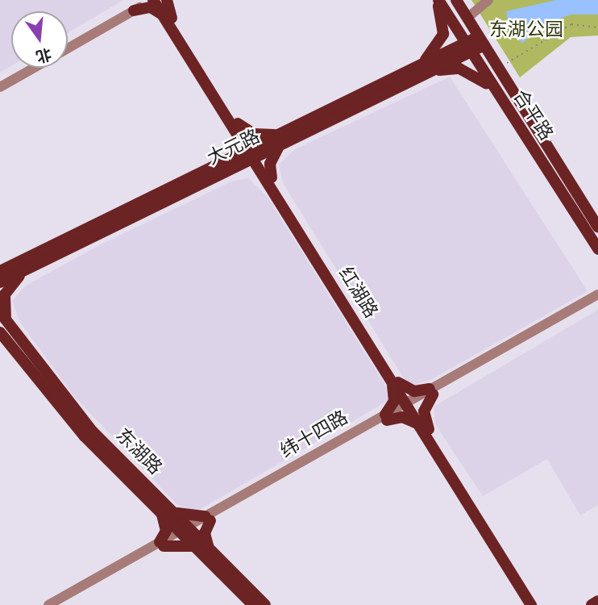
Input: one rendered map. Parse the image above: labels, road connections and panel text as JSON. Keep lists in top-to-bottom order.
{
  "streets": {
    "main road": [
      "合平路",
      "大元路",
      "红湖路",
      "东湖路"
    ],
    "street": ["纬十四路"]
  },
  "crossings": [
    ["合平路", "大元路"],
    ["大元路", "红湖路"],
    ["红湖路", "纬十四路"],
    ["纬十四路", "东湖路"]
  ],
  "parks": ["东湖公园"],
  "north": "bottom"
}
